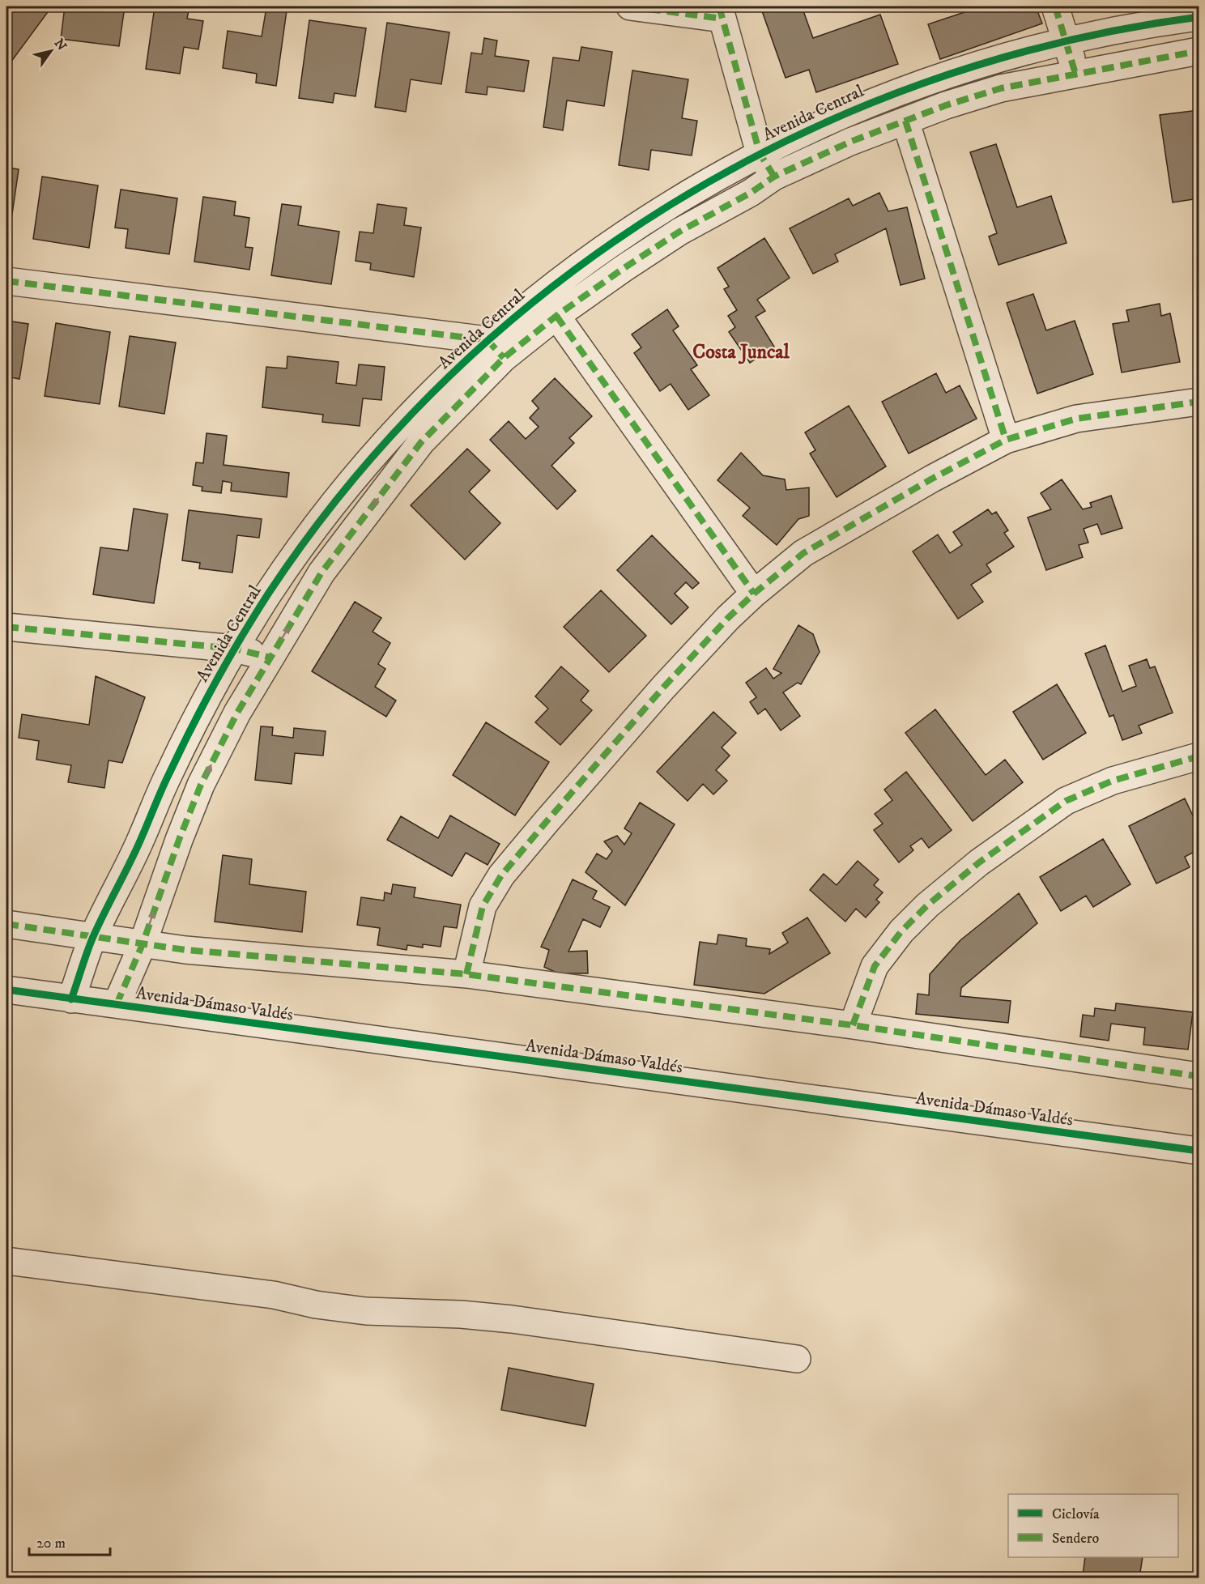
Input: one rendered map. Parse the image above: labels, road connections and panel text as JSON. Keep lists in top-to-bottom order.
{
  "streets": {
    "street": ["Avenida Central", "Avenida Dámaso Valdés"]
  },
  "crossings": [
    ["Avenida Central", "Avenida Dámaso Valdés"]
  ],
  "districts": ["Costa Juncal"],
  "legend": ["Ciclovía", "Sendero"],
  "scale_bar": "20 m",
  "north": "top right"
}
